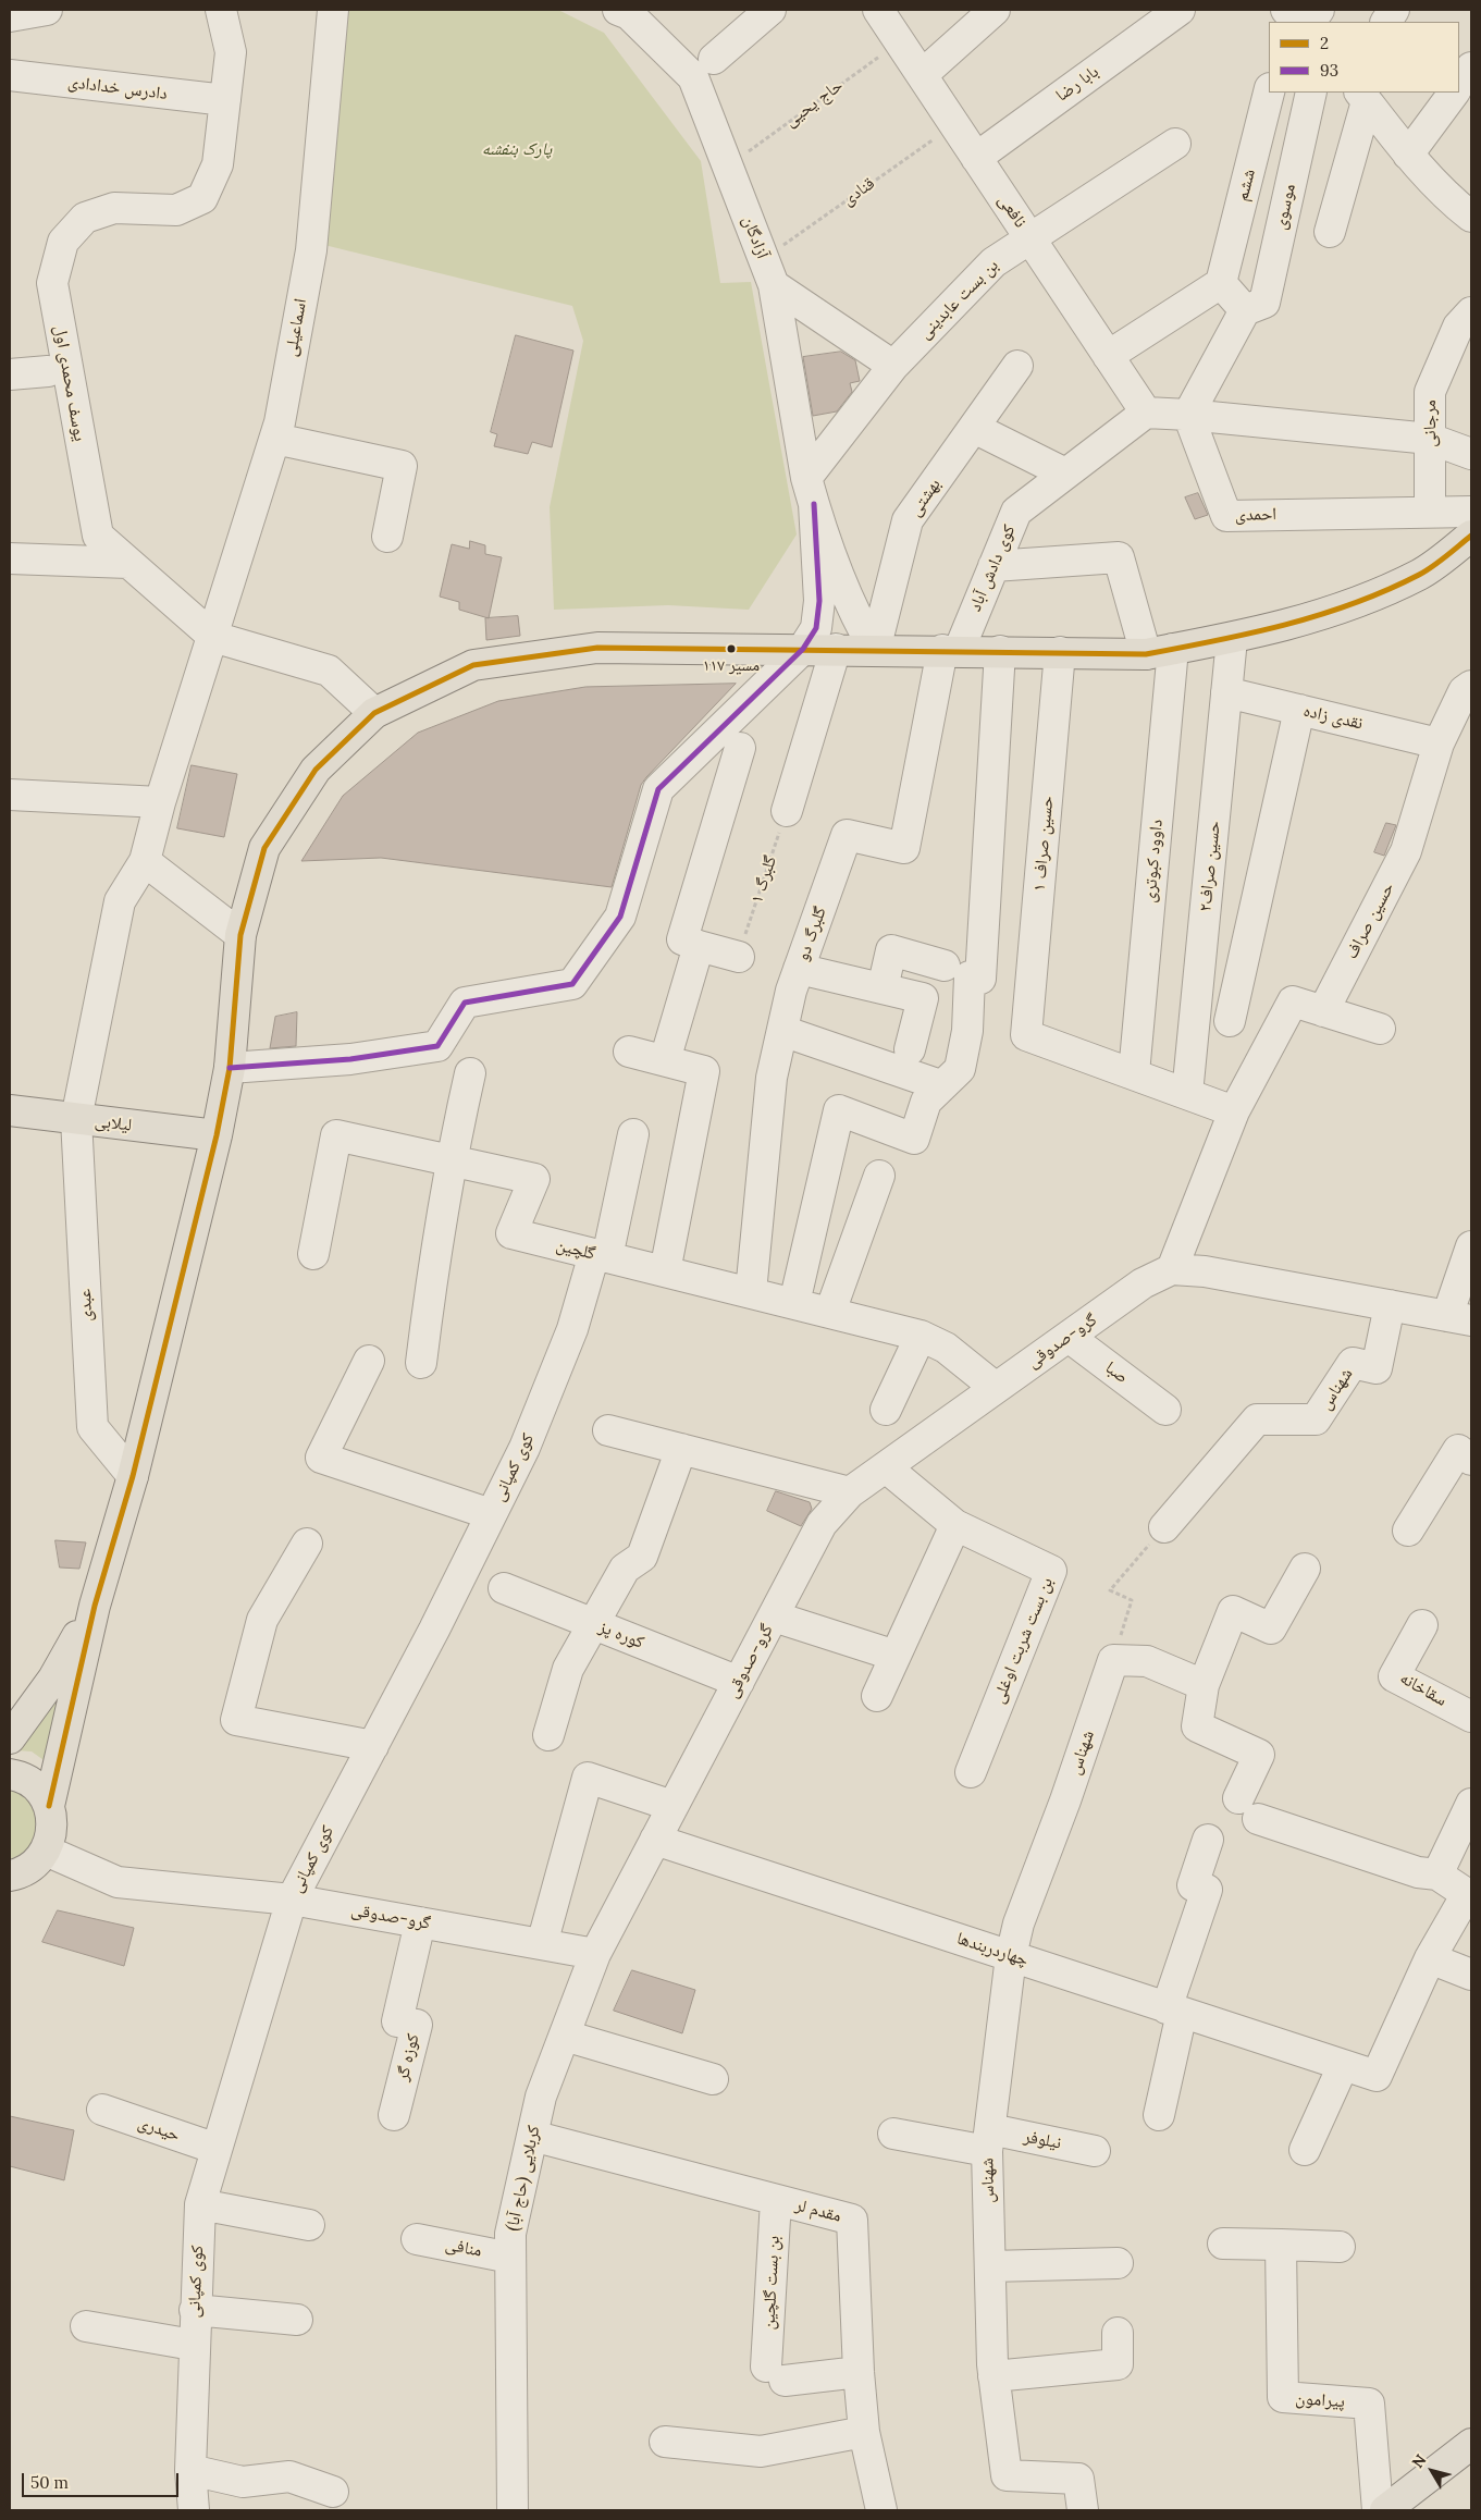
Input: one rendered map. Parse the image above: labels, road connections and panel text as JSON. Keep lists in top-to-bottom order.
{
  "streets": {
    "main road": ["لیلابی"],
    "street": [
      "بابا رضا",
      "دادرس خدادادی",
      "ششم",
      "موسوی",
      "نافعی",
      "آزادگان",
      "بن بست عابدینی",
      "اسماعیلی",
      "یوسف محمدی اول",
      "مرجانی",
      "بهشتی",
      "احمدی",
      "کوی دادش آباد",
      "نقدی زاده",
      "حسین صراف ۱",
      "داوود کبوتری",
      "حسین صراف۲",
      "حسین صراف",
      "گلبرگ دو",
      "گلچین",
      "عبدی",
      "گرو-صدوقی",
      "صبا",
      "شهناس",
      "کوی کمپانی",
      "کوره پز",
      "بن بست شربت اوغلی",
      "سقاخانه",
      "چهاردربندها",
      "کوزه گر",
      "حیدری",
      "نیلوفر",
      "کربلایی (حاج آبا)",
      "مقدم لر",
      "منافی",
      "بن بست گلچین",
      "پیرامون"
    ],
    "path": ["حاج یحیی", "قنادی", "گلبرگ ۱"]
  },
  "crossings": [
    ["بابا رضا", "نافعی"],
    ["دادرس خدادادی", "یوسف محمدی اول"],
    ["حاج یحیی", "نافعی"],
    ["حاج یحیی", "آزادگان"],
    ["قنادی", "نافعی"],
    ["قنادی", "آزادگان"],
    ["نافعی", "بن بست عابدینی"],
    ["آزادگان", "بن بست عابدینی"],
    ["اسماعیلی", "یوسف محمدی اول"],
    ["اسماعیلی", "عبدی"],
    ["مرجانی", "احمدی"],
    ["کوی دادش آباد", "گلبرگ دو"],
    ["نقدی زاده", "حسین صراف۲"],
    ["نقدی زاده", "حسین صراف"],
    ["حسین صراف ۱", "داوود کبوتری"],
    ["گلبرگ دو", "گلچین"],
    ["لیلابی", "عبدی"],
    ["گلچین", "گرو-صدوقی"],
    ["گلچین", "کوی کمپانی"],
    ["گرو-صدوقی", "صبا"],
    ["گرو-صدوقی", "شهناس"],
    ["گرو-صدوقی", "کوی کمپانی"],
    ["گرو-صدوقی", "کوره پز"],
    ["گرو-صدوقی", "بن بست شربت اوغلی"],
    ["گرو-صدوقی", "چهاردربندها"],
    ["گرو-صدوقی", "کوزه گر"],
    ["گرو-صدوقی", "کربلایی (حاج آبا)"],
    ["شهناس", "چهاردربندها"],
    ["شهناس", "نیلوفر"],
    ["کوی کمپانی", "حیدری"],
    ["کربلایی (حاج آبا)", "مقدم لر"],
    ["کربلایی (حاج آبا)", "منافی"],
    ["مقدم لر", "بن بست گلچین"]
  ],
  "parks": ["پارک بنفشه"],
  "places": ["مسیر ۱۱۷"],
  "lines": ["transit line 93", "transit line 2"],
  "legend": ["2", "93"],
  "scale_bar": "50 m",
  "north": "top left"
}
